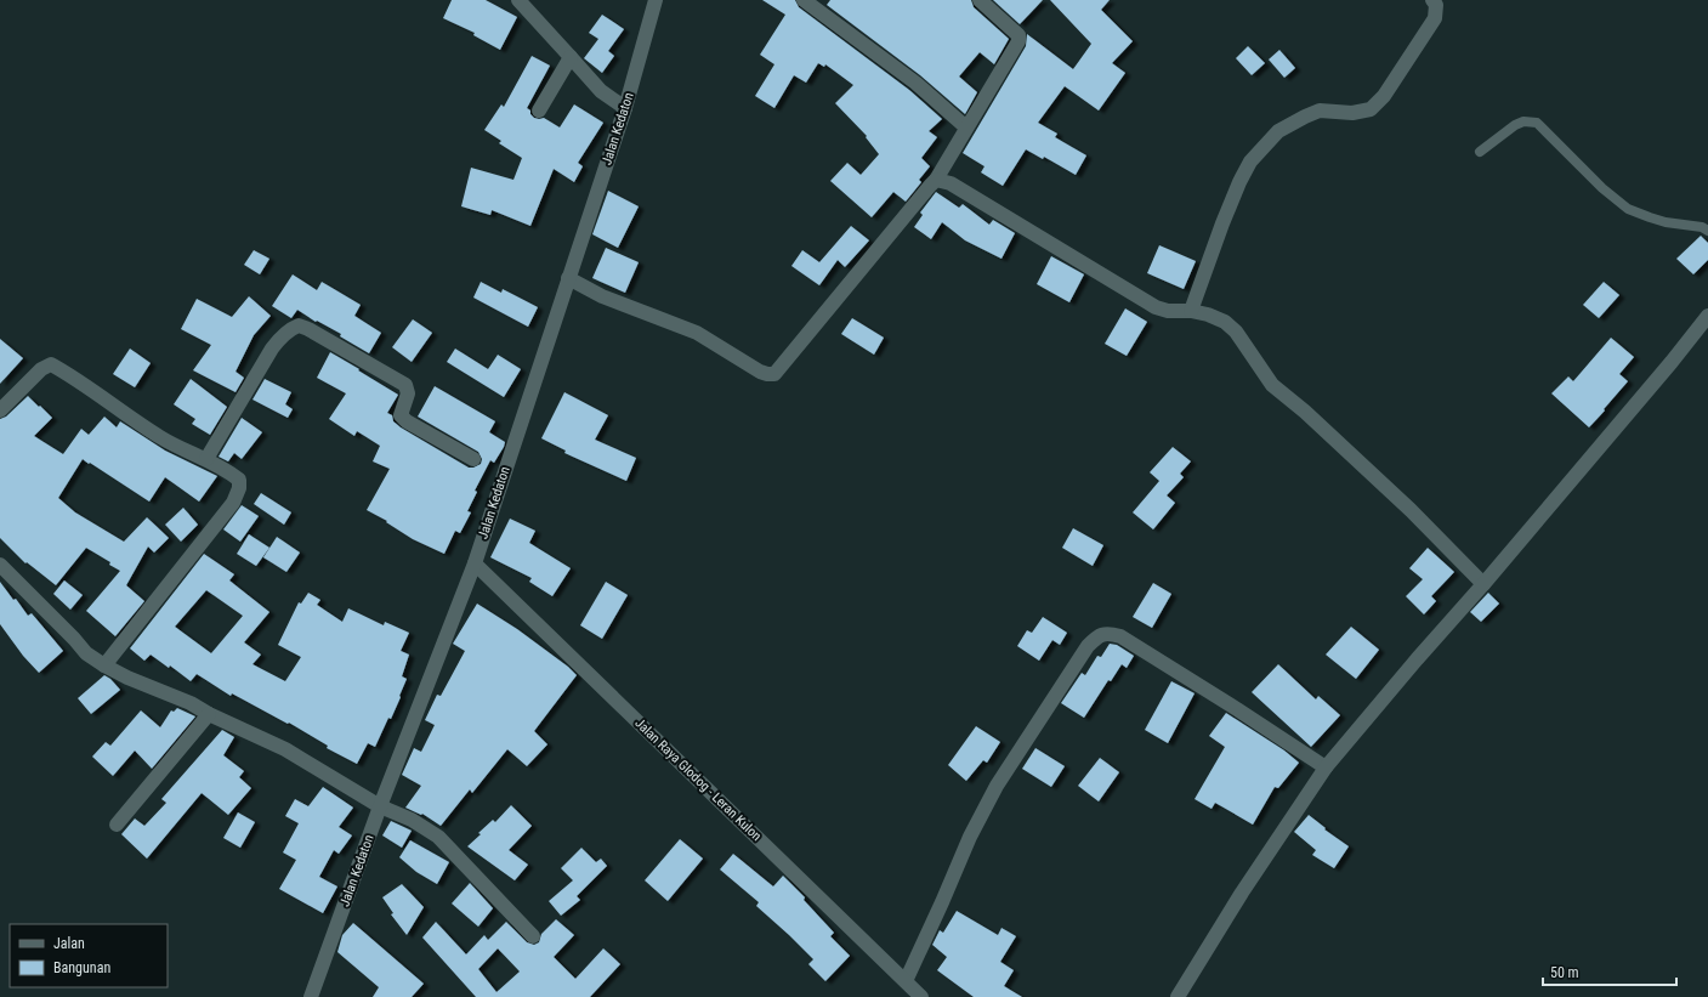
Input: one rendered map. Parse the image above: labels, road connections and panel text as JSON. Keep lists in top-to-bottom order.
{
  "streets": {
    "street": ["Jalan Kedaton", "Jalan Raya Glodog - Leran Kulon"]
  },
  "crossings": [
    ["Jalan Kedaton", "Jalan Raya Glodog - Leran Kulon"]
  ],
  "legend": ["Jalan", "Bangunan"],
  "scale_bar": "50 m"
}
